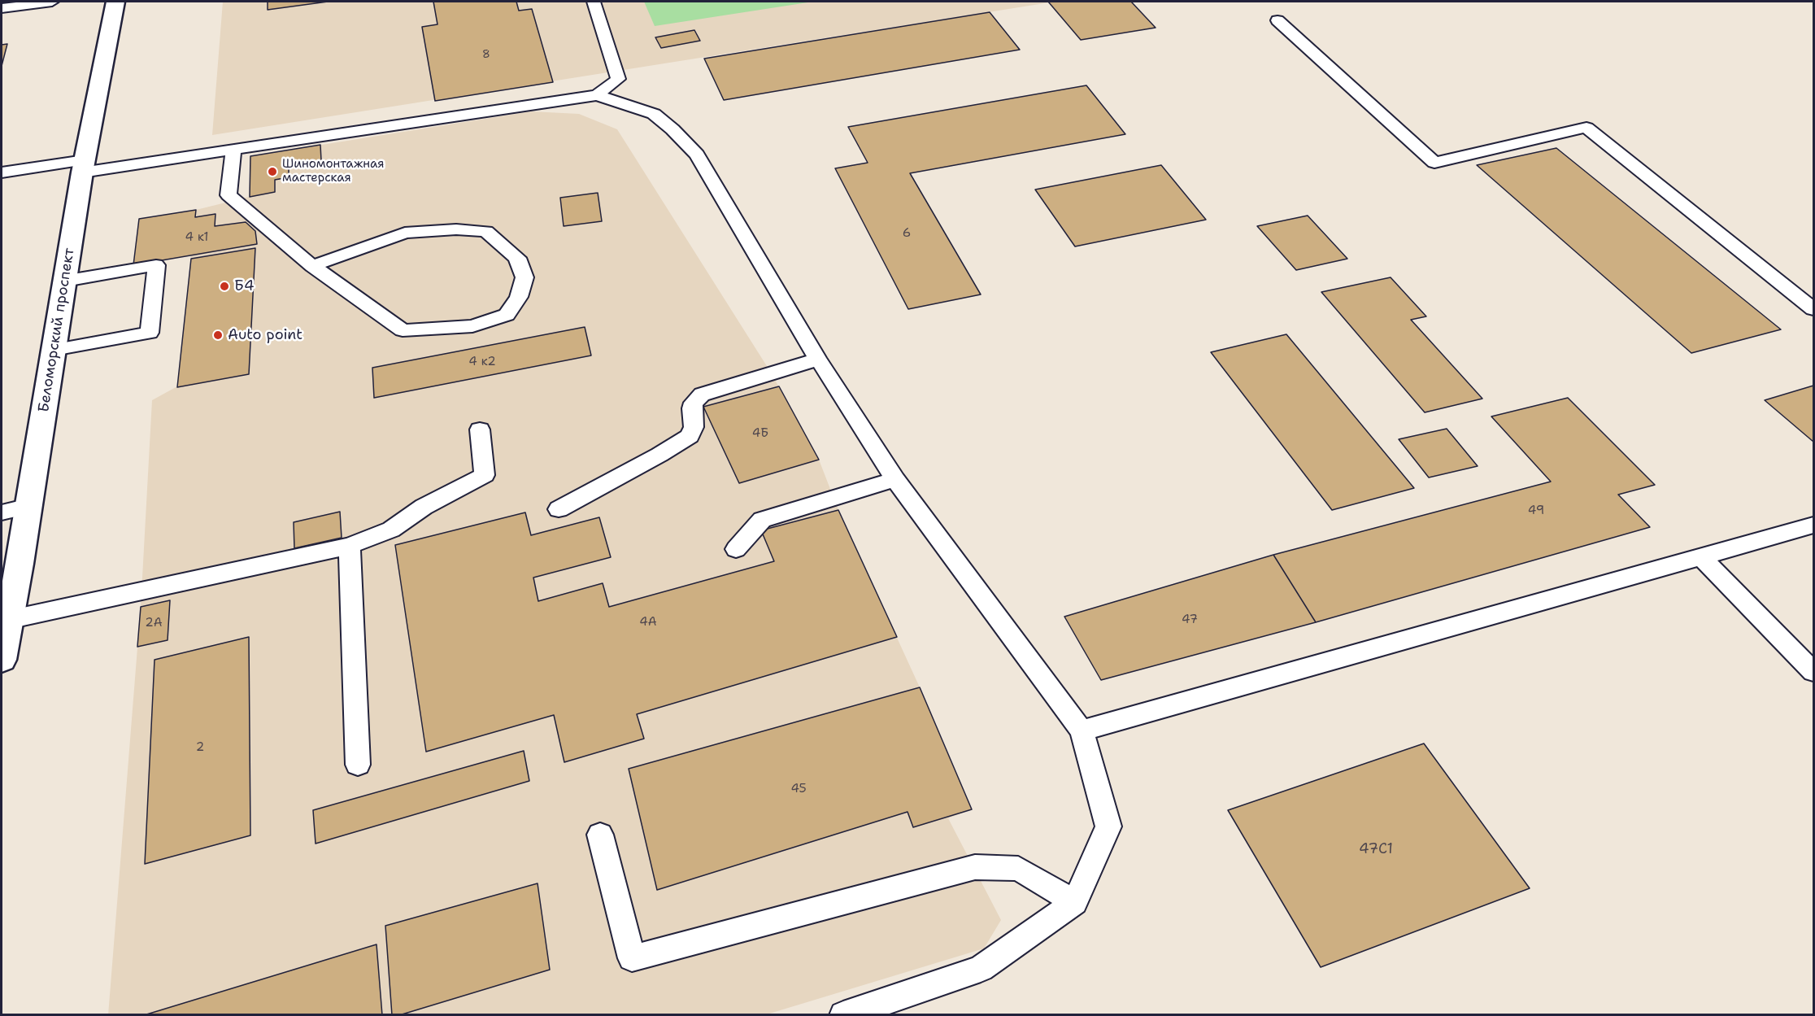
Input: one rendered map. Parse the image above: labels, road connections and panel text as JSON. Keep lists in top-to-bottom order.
{
  "streets": {
    "street": ["Беломорский проспект"]
  },
  "places": ["Шиномонтажная мастерская", "Б4", "Auto point"],
  "house_numbers": [
    "8",
    "6",
    "4 к1",
    "4 к2",
    "4Б",
    "49",
    "47",
    "4А",
    "2А",
    "2",
    "45",
    "47С1"
  ]
}
